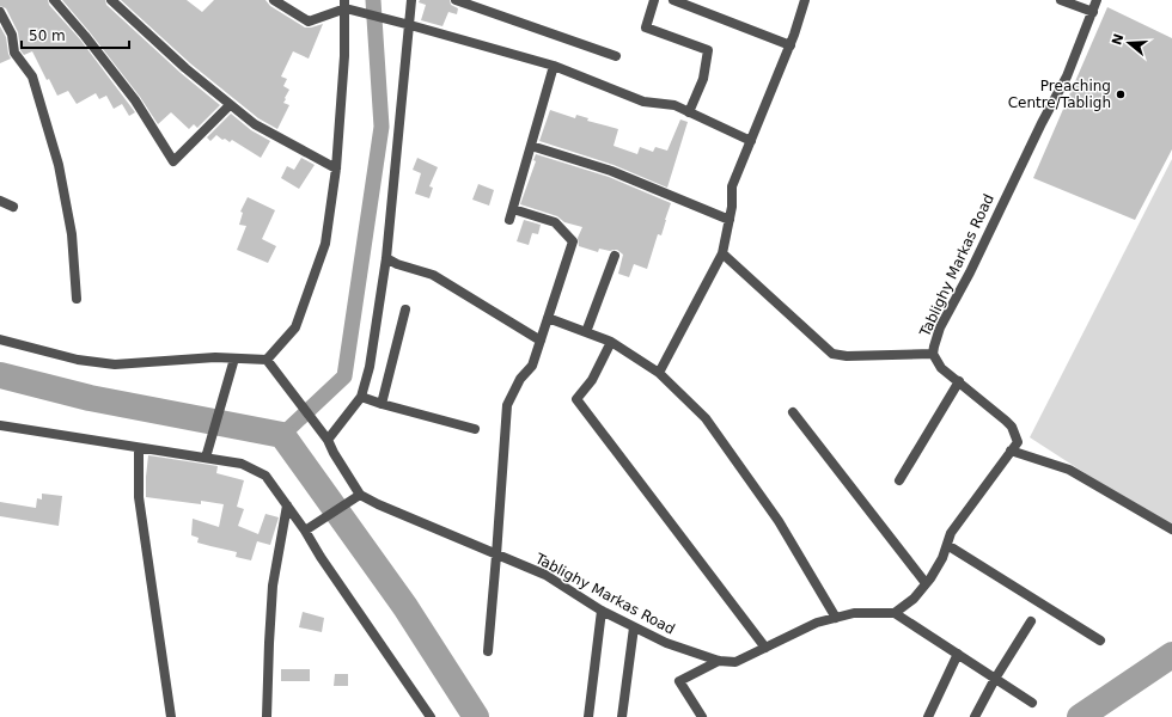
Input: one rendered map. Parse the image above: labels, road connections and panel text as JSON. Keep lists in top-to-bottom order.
{
  "streets": {
    "street": ["Tablighy Markas Road"]
  },
  "places": ["Preaching Centre/Tabligh"],
  "scale_bar": "50 m",
  "north": "left"
}
